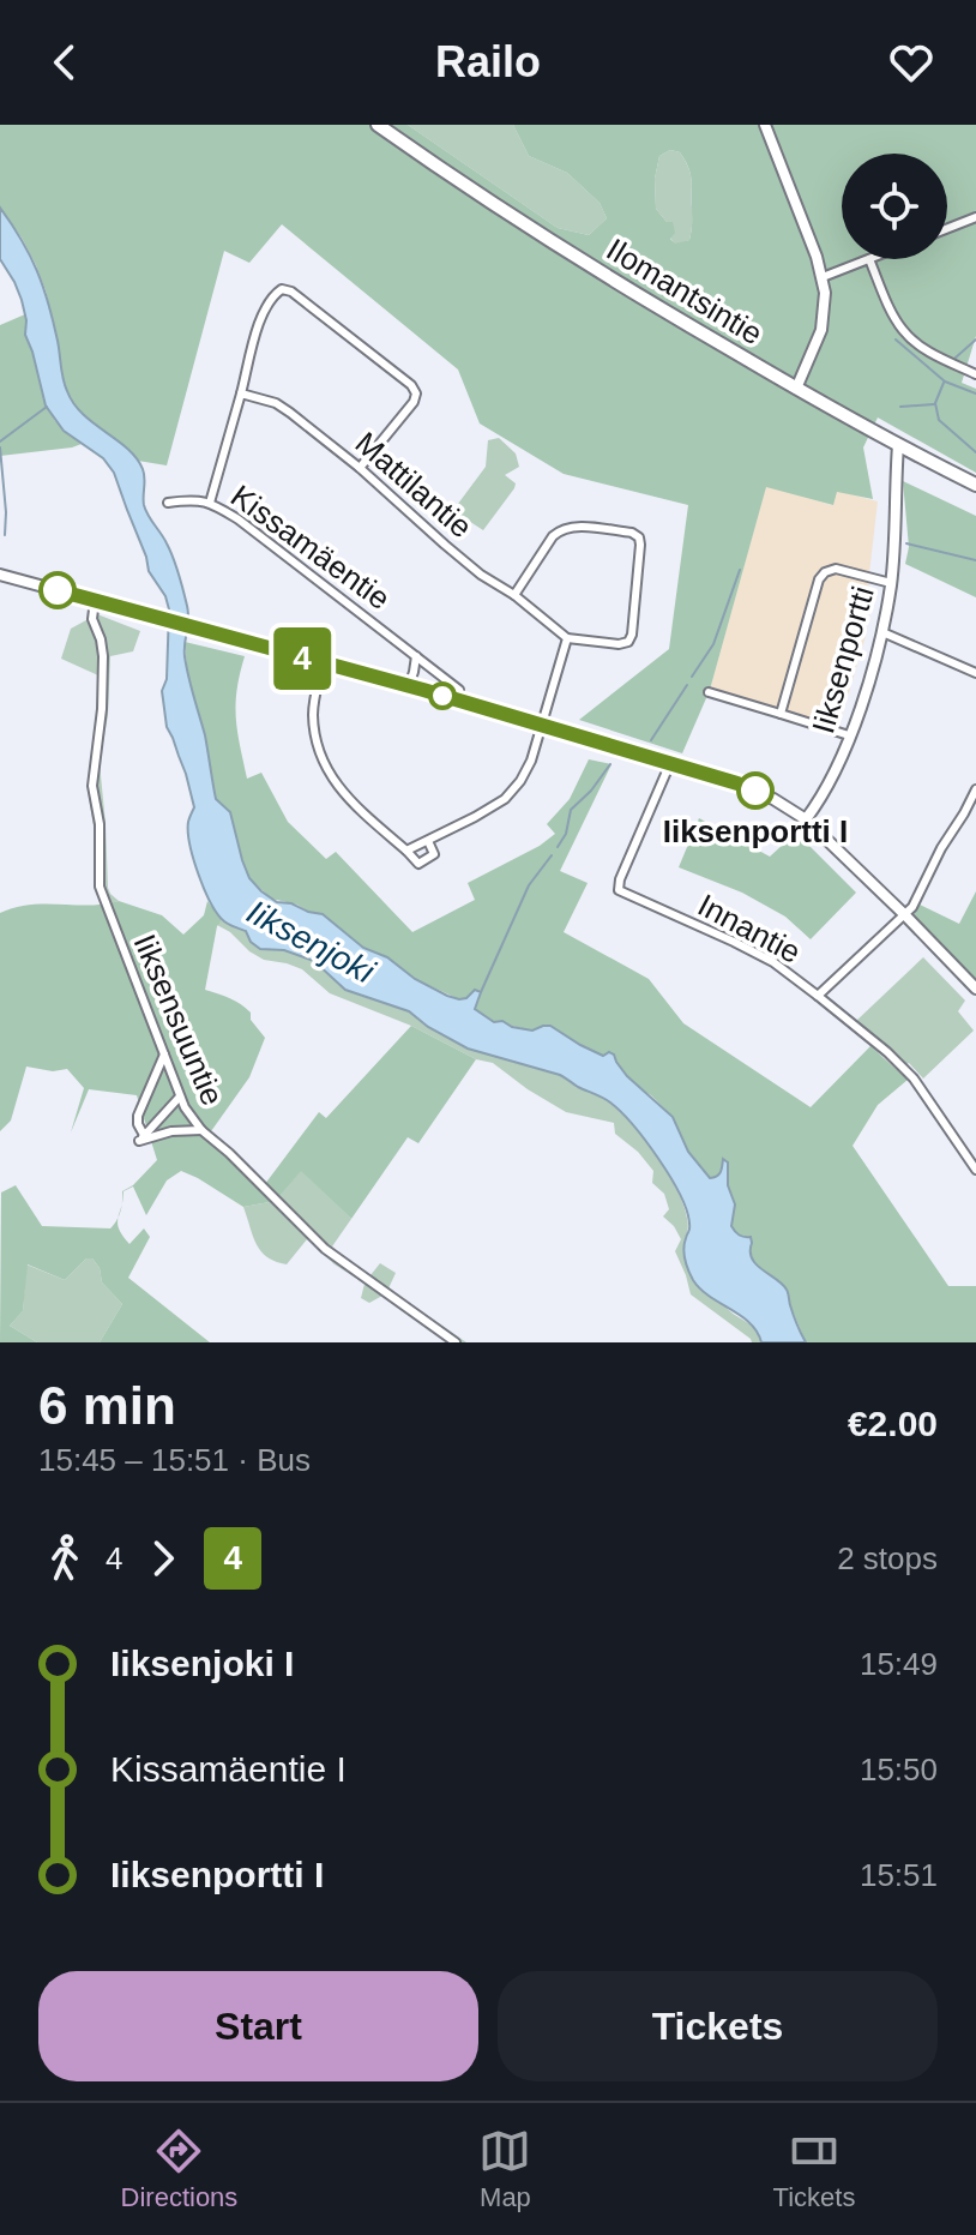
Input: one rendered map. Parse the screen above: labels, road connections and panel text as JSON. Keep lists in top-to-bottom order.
{
  "streets": {
    "main road": ["Ilomantsintie"],
    "street": [
      "Mattilantie",
      "Kissamäentie",
      "Iiksenportti",
      "Innantie",
      "Iiksensuuntie"
    ]
  },
  "crossings": [
    ["Ilomantsintie", "Iiksenportti"]
  ],
  "water": ["Iiksenjoki"],
  "places": ["Iiksenportti I"],
  "lines": ["bus line 4"],
  "page": {
    "header": "Railo",
    "on_map": "4",
    "heading": ["6 min", "15:45 – 15:51 · Bus", "€2.00"],
    "legs": ["4", "4", "2 stops"],
    "list": [
      {
        "name": "Iiksenjoki I",
        "value": "15:49"
      },
      {
        "name": "Kissamäentie I",
        "value": "15:50"
      },
      {
        "name": "Iiksenportti I",
        "value": "15:51"
      }
    ],
    "buttons": ["Start", "Tickets"],
    "tabs": ["Directions", "Map", "Tickets"]
  }
}
